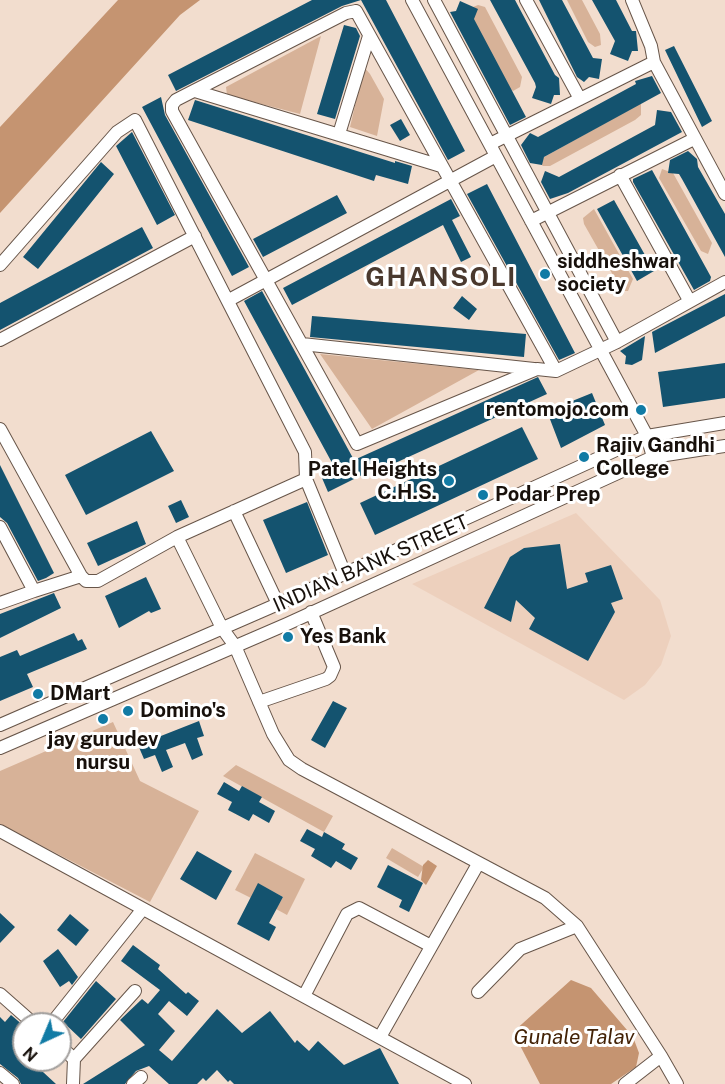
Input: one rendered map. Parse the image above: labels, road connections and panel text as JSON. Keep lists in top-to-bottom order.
{
  "streets": {
    "street": ["INDIAN BANK STREET"]
  },
  "districts": ["GHANSOLI"],
  "water": ["Gunale Talav"],
  "places": [
    "siddheshwar society",
    "rentomojo.com",
    "Rajiv Gandhi College",
    "Patel Heights C.H.S.",
    "Podar Prep",
    "Yes Bank",
    "DMart",
    "Domino's",
    "jay gurudev nursu"
  ],
  "north": "bottom left"
}
